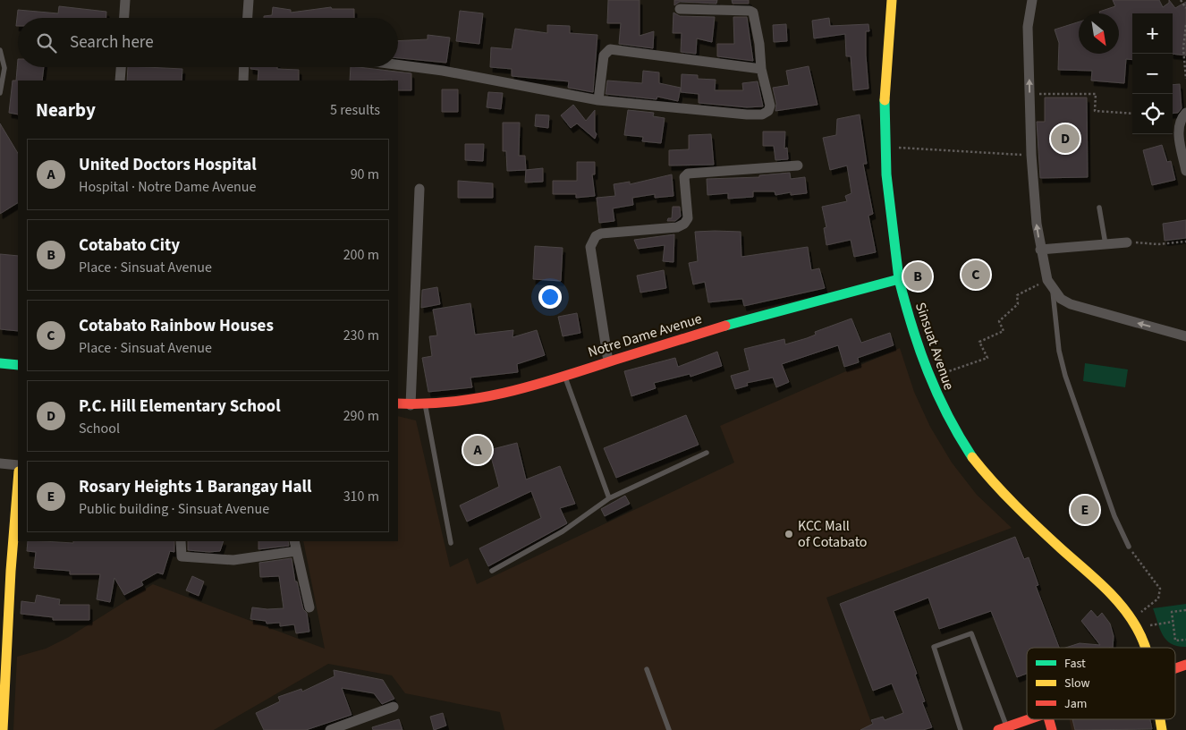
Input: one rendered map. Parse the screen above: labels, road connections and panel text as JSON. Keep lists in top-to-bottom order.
{
  "streets": {
    "main road": ["Notre Dame Avenue", "Sinsuat Avenue"]
  },
  "crossings": [
    ["Notre Dame Avenue", "Sinsuat Avenue"]
  ],
  "places": ["KCC Mall of Cotabato"],
  "legend": ["Fast", "Slow", "Jam"],
  "north": "bottom right",
  "page": {
    "map_buttons": ["+", "−"],
    "search": "Search here",
    "heading": ["Nearby", "5 results"],
    "pins": [
      "D",
      "C",
      "B",
      "A",
      "E"
    ],
    "list": [
      {
        "mark": "A",
        "name": "United Doctors Hospital",
        "note": "Hospital · Notre Dame Avenue",
        "value": "90 m"
      },
      {
        "mark": "B",
        "name": "Cotabato City",
        "note": "Place · Sinsuat Avenue",
        "value": "200 m"
      },
      {
        "mark": "C",
        "name": "Cotabato Rainbow Houses",
        "note": "Place · Sinsuat Avenue",
        "value": "230 m"
      },
      {
        "mark": "D",
        "name": "P.C. Hill Elementary School",
        "note": "School",
        "value": "290 m"
      },
      {
        "mark": "E",
        "name": "Rosary Heights 1 Barangay Hall",
        "note": "Public building · Sinsuat Avenue",
        "value": "310 m"
      }
    ]
  }
}
